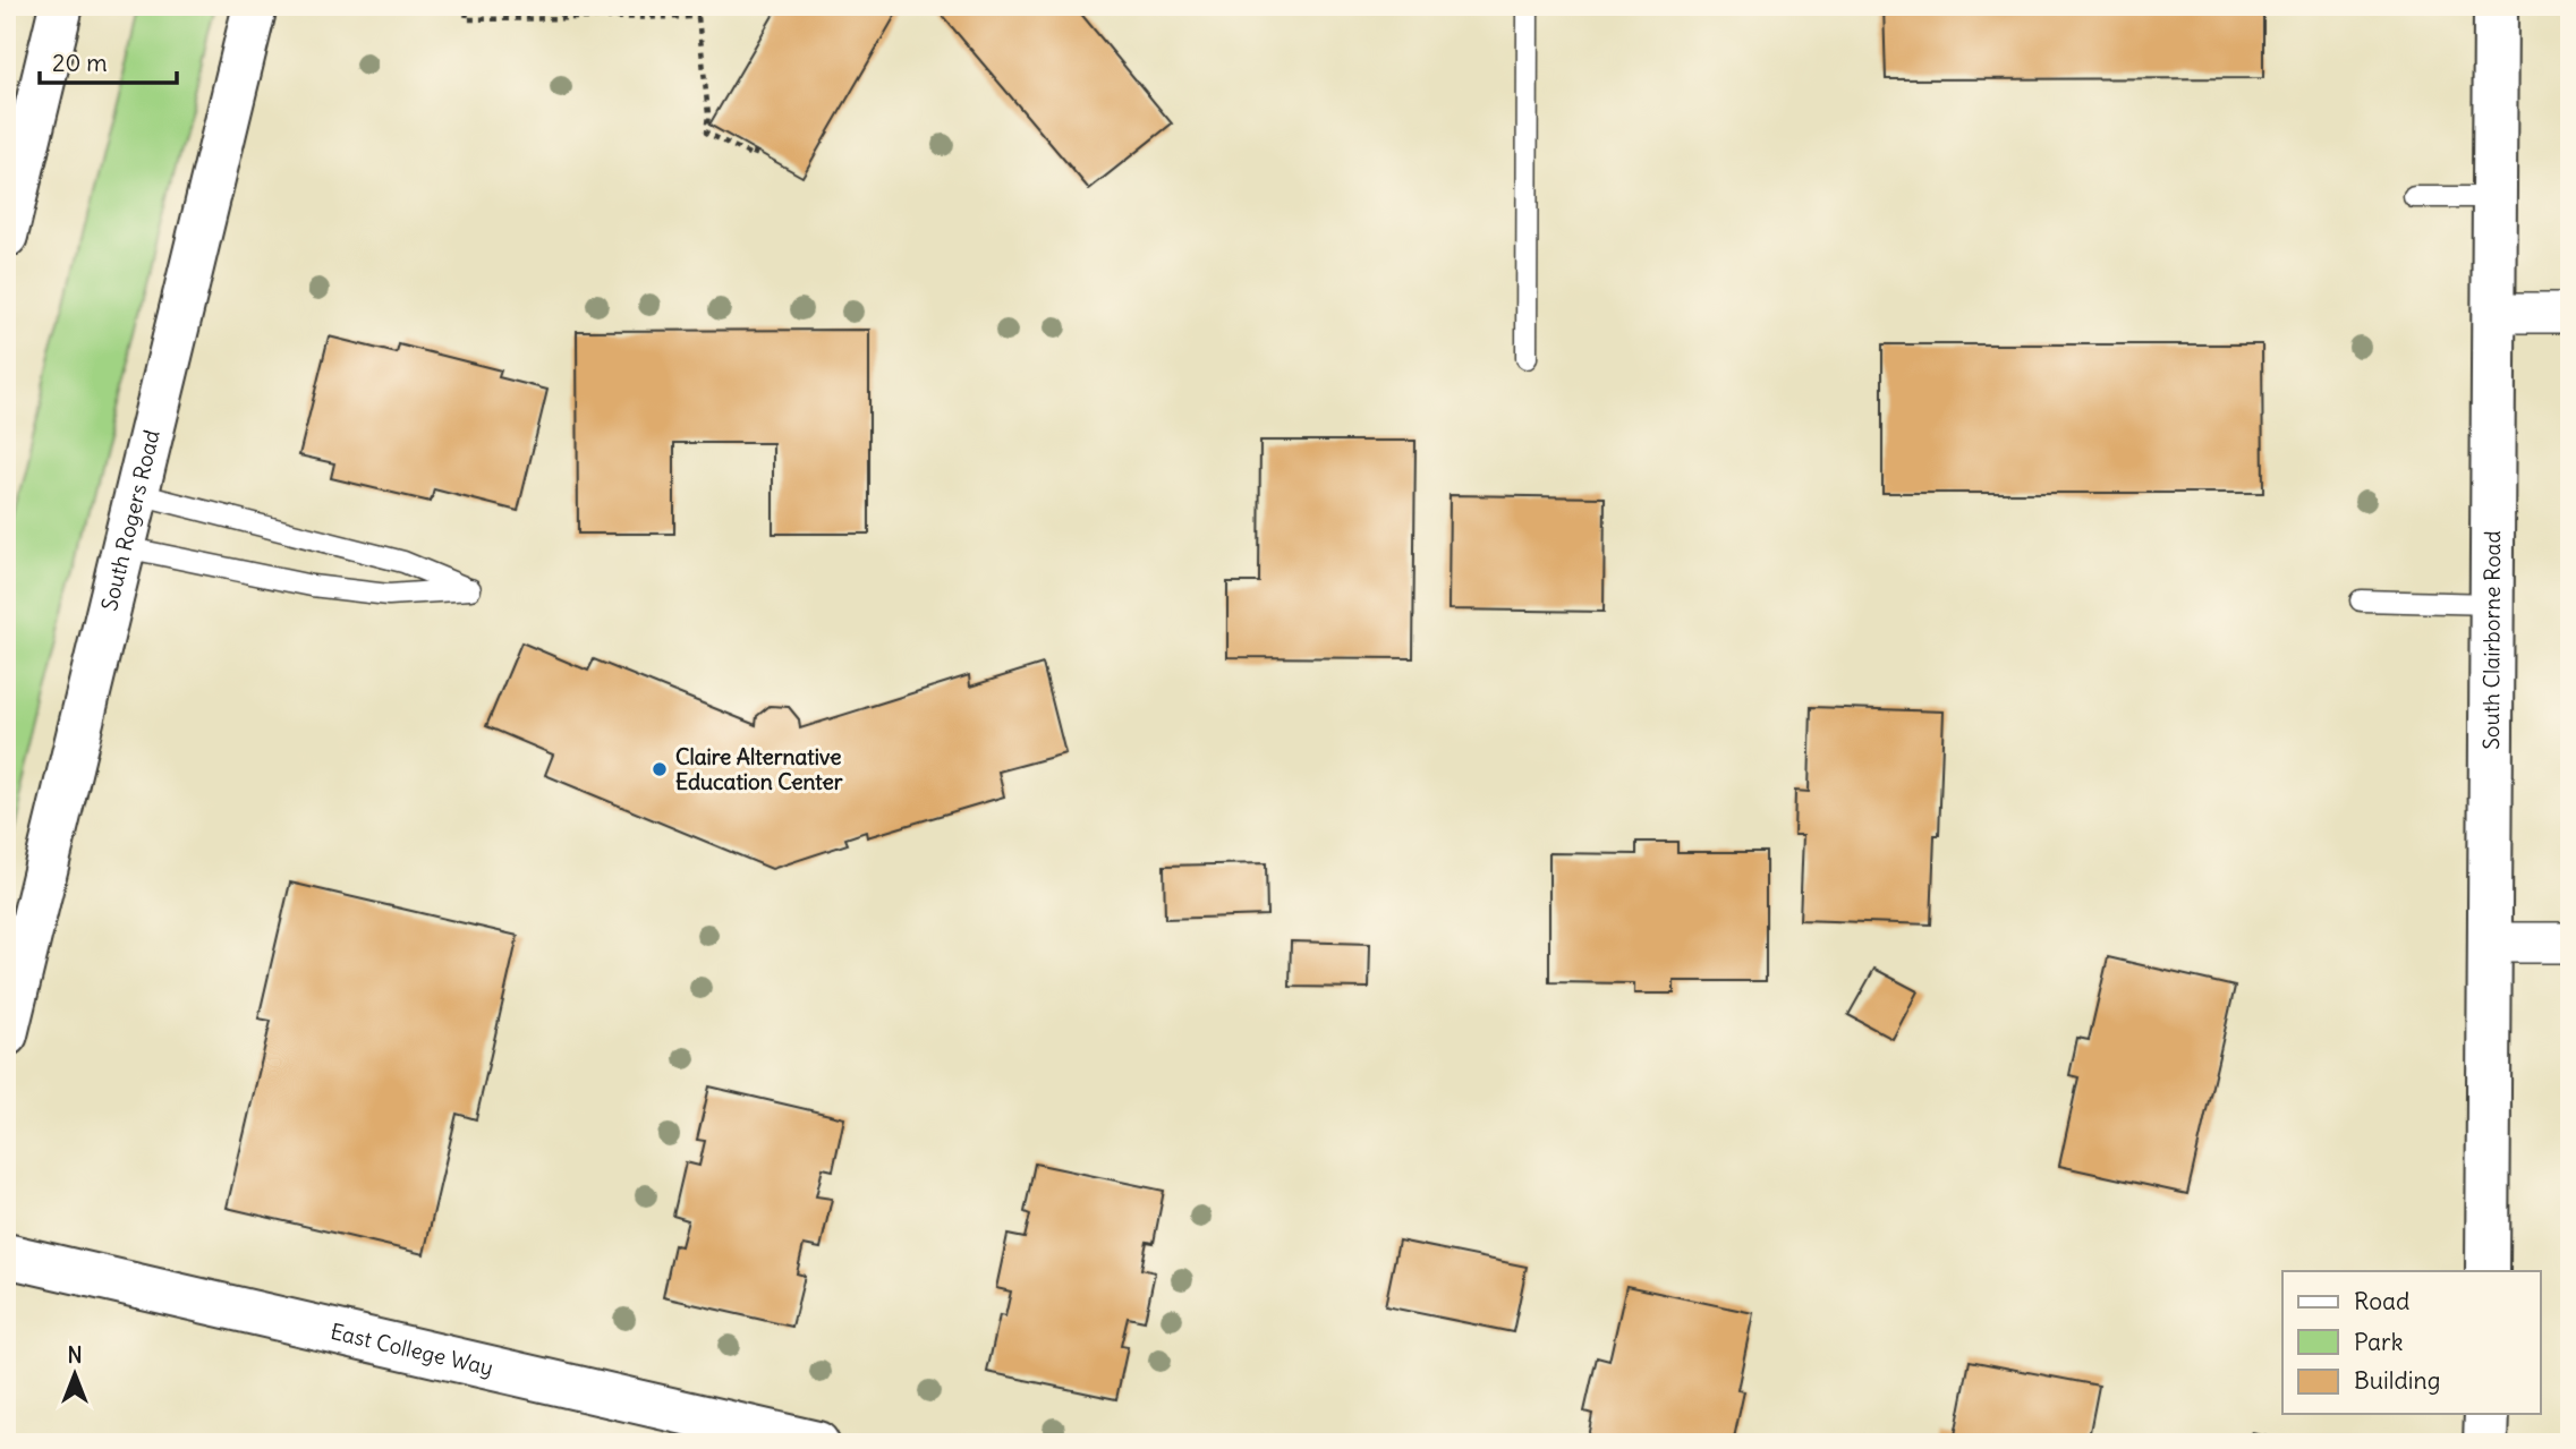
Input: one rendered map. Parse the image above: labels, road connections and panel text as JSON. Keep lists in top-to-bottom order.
{
  "streets": {
    "main road": ["South Rogers Road", "South Clairborne Road", "East College Way"]
  },
  "places": ["Claire Alternative Education Center"],
  "legend": ["Road", "Park", "Building"],
  "scale_bar": "20 m",
  "north": "top"
}
